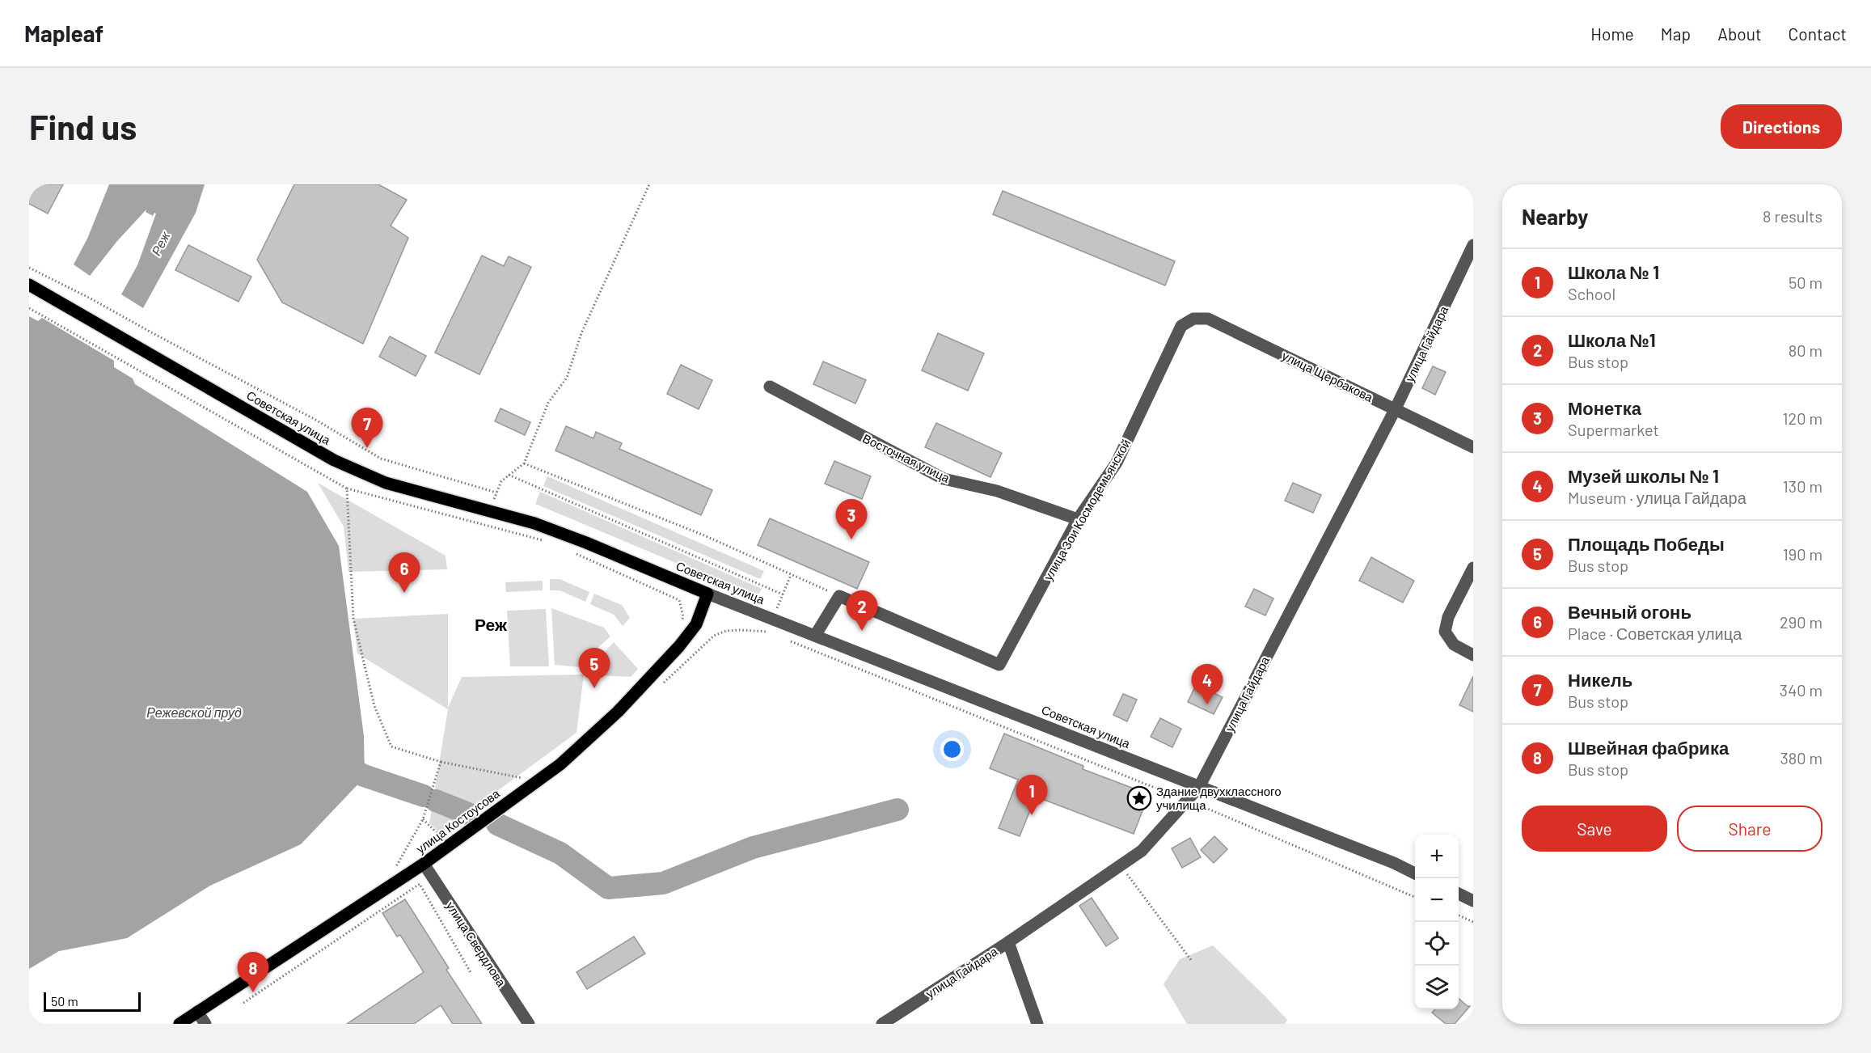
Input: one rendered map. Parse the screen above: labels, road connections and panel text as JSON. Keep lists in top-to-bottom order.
{
  "streets": {
    "main road": ["Советская улица", "улица Костоусова"],
    "street": [
      "улица Гайдара",
      "улица Щербакова",
      "Восточная улица",
      "улица Зои Космодемьянской",
      "улица Свердлова"
    ]
  },
  "crossings": [
    ["улица Гайдара", "улица Щербакова"],
    ["улица Гайдара", "Советская улица"],
    ["улица Щербакова", "улица Зои Космодемьянской"],
    ["Советская улица", "улица Костоусова"],
    ["Восточная улица", "улица Зои Космодемьянской"],
    ["улица Костоусова", "улица Свердлова"]
  ],
  "districts": ["Реж"],
  "water": ["Реж", "Режевской пруд"],
  "places": {
    "place": ["Здание двухклассного училища"]
  },
  "scale_bar": "50 m",
  "page": {
    "header": "Mapleaf",
    "nav": [
      "Home",
      "Map",
      "About",
      "Contact"
    ],
    "buttons": [
      "Directions",
      ["Save", "Share"]
    ],
    "title": "Find us",
    "heading": ["Nearby", "8 results"],
    "list": [
      {
        "mark": "1",
        "name": "Школа № 1",
        "note": "School",
        "value": "50 m"
      },
      {
        "mark": "2",
        "name": "Школа №1",
        "note": "Bus stop",
        "value": "80 m"
      },
      {
        "mark": "3",
        "name": "Монетка",
        "note": "Supermarket",
        "value": "120 m"
      },
      {
        "mark": "4",
        "name": "Музей школы № 1",
        "note": "Museum · улица Гайдара",
        "value": "130 m"
      },
      {
        "mark": "5",
        "name": "Площадь Победы",
        "note": "Bus stop",
        "value": "190 m"
      },
      {
        "mark": "6",
        "name": "Вечный огонь",
        "note": "Place · Советская улица",
        "value": "290 m"
      },
      {
        "mark": "7",
        "name": "Никель",
        "note": "Bus stop",
        "value": "340 m"
      },
      {
        "mark": "8",
        "name": "Швейная фабрика",
        "note": "Bus stop",
        "value": "380 m"
      }
    ],
    "pins": [
      "7",
      "3",
      "6",
      "2",
      "5",
      "4",
      "1",
      "8"
    ],
    "map_buttons": ["+", "−"],
    "scale": "50 m"
  }
}
